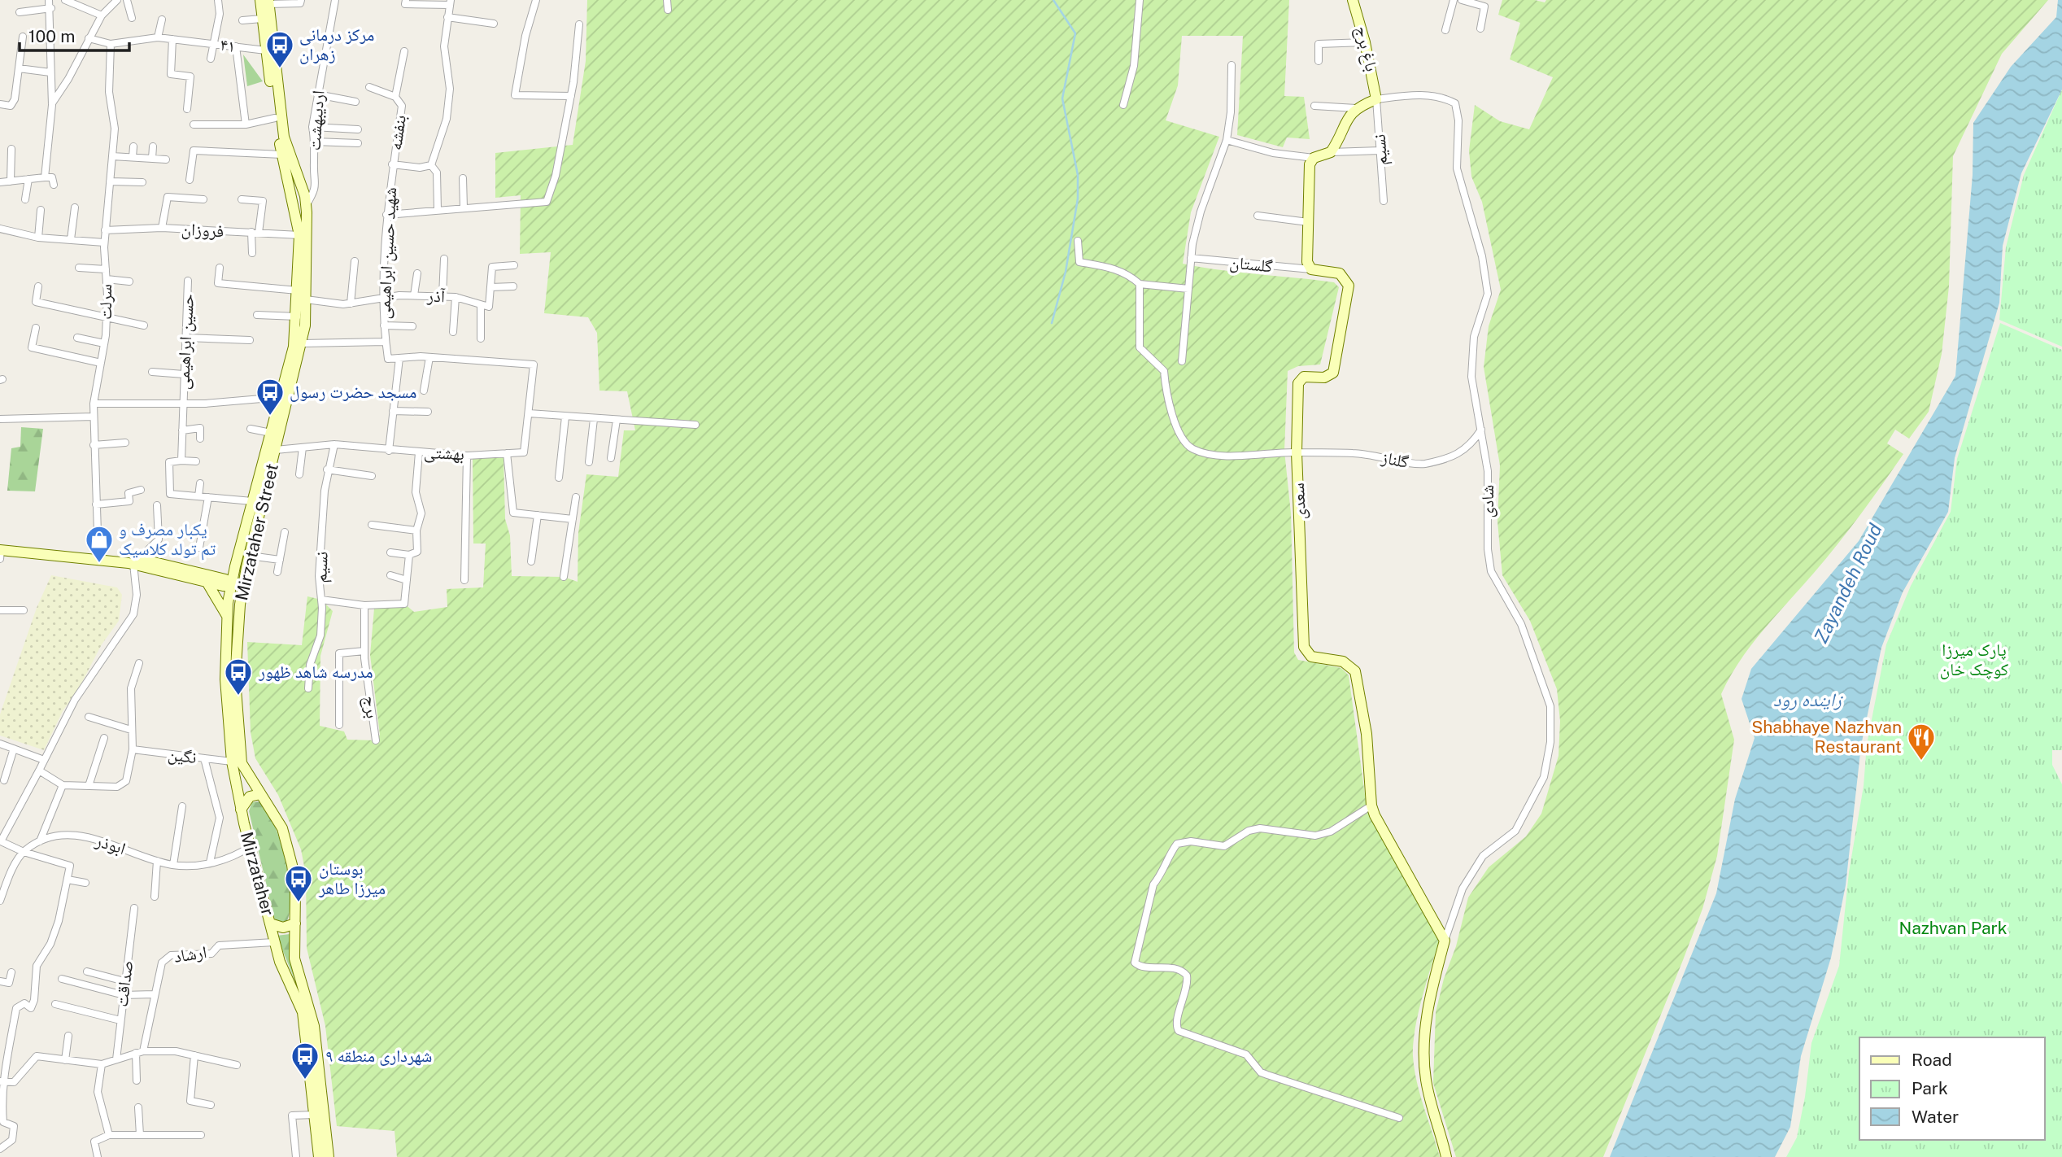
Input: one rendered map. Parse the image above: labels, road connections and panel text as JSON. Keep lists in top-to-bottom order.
{
  "streets": {
    "main road": [
      "باغ برج",
      "سعدی",
      "Mirzataher Street",
      "Mirzataher"
    ],
    "street": [
      "۴۱",
      "اردیبهشت",
      "بنفشه",
      "نسیم",
      "فروزان",
      "شهید حسین ابراهیمی",
      "گلستان",
      "آذر",
      "سرلت",
      "حسین ابراهیمی",
      "بهشتی",
      "گلناز",
      "شادی",
      "برج",
      "نگین",
      "ابوذر",
      "ارشاد",
      "صداقت"
    ]
  },
  "crossings": [
    ["۴۱", "سرلت"],
    ["۴۱", "Mirzataher Street"],
    ["باغ برج", "نسیم"],
    ["باغ برج", "شادی"],
    ["اردیبهشت", "Mirzataher Street"],
    ["بنفشه", "شهید حسین ابراهیمی"],
    ["نسیم", "بهشتی"],
    ["نسیم", "شادی"],
    ["فروزان", "سرلت"],
    ["فروزان", "Mirzataher Street"],
    ["شهید حسین ابراهیمی", "آذر"],
    ["گلستان", "سعدی"],
    ["آذر", "Mirzataher Street"],
    ["بهشتی", "Mirzataher Street"],
    ["گلناز", "سعدی"],
    ["گلناز", "شادی"],
    ["سعدی", "شادی"],
    ["Mirzataher Street", "Mirzataher"],
    ["نگین", "Mirzataher"],
    ["ابوذر", "Mirzataher"],
    ["Mirzataher", "ارشاد"]
  ],
  "water": ["Zayandeh Roud", "زاینده رود"],
  "parks": ["پارک میرزا کوچک خان", "Nazhvan Park"],
  "places": {
    "bus stop": [
      "مرکز درمانی زهران",
      "مسجد حضرت رسول",
      "مدرسه شاهد ظهور",
      "بوستان میرزا طاهر",
      "شهرداری منطقه ۹"
    ],
    "shop": ["یکبار مصرف و تم تولد کلاسیک"],
    "restaurant": ["Shabhaye Nazhvan Restaurant"]
  },
  "legend": ["Road", "Park", "Water"],
  "scale_bar": "100 m"
}
